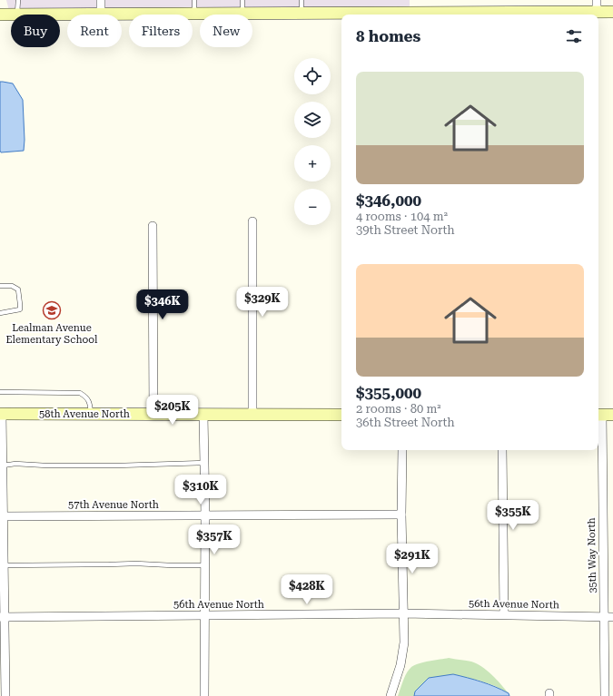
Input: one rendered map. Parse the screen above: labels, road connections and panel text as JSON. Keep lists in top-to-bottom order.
{
  "streets": {
    "street": [
      "58th Avenue North",
      "57th Avenue North",
      "35th Way North",
      "56th Avenue North"
    ]
  },
  "crossings": [
    ["35th Way North", "56th Avenue North"]
  ],
  "places": {
    "school or university": ["Lealman Avenue Elementary School"]
  },
  "page": {
    "chip": [
      "Buy",
      "Rent",
      "Filters",
      "New"
    ],
    "heading": "8 homes",
    "map_buttons": ["+", "−"],
    "list": [
      {
        "name": "$346,000",
        "note": "4 rooms · 104 m² · 39th Street North"
      },
      {
        "name": "$355,000",
        "note": "2 rooms · 80 m² · 36th Street North"
      }
    ],
    "price": [
      "$329K",
      "$346K",
      "$205K",
      "$310K",
      "$355K",
      "$357K",
      "$291K",
      "$428K"
    ]
  }
}
